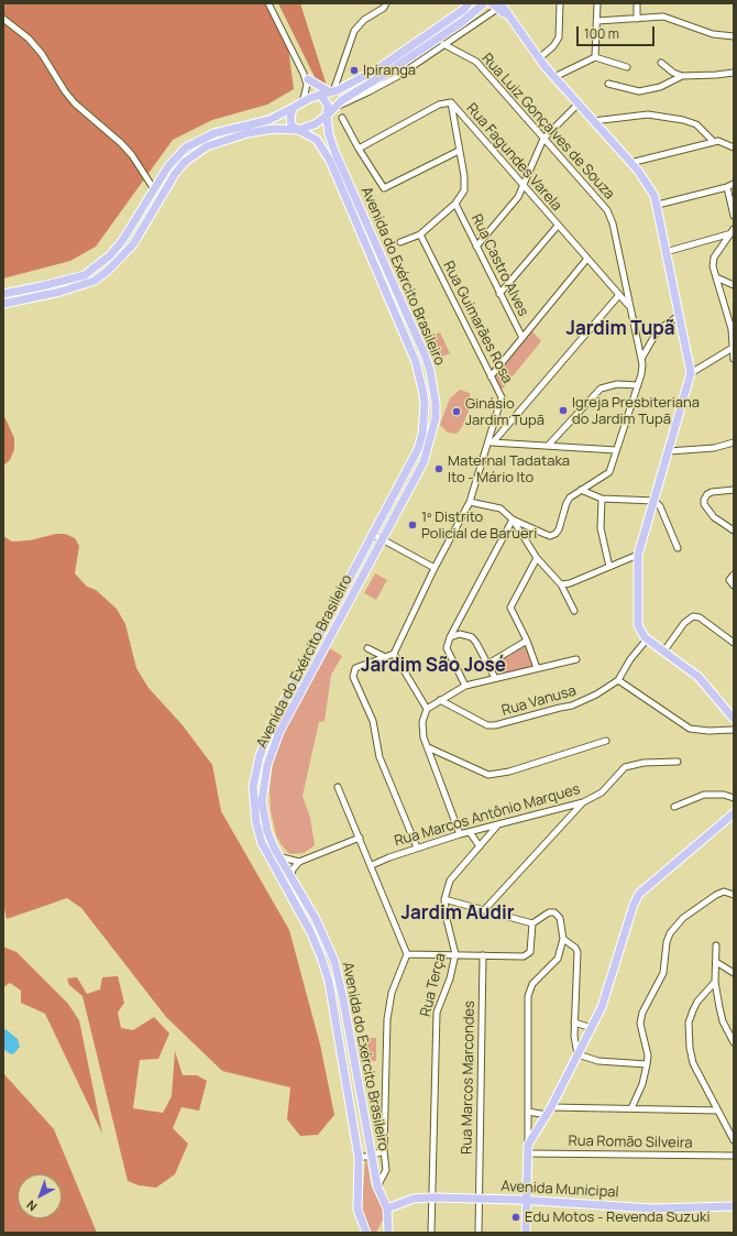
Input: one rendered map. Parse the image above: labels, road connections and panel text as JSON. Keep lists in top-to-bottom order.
{
  "streets": {
    "main road": ["Avenida do Exército Brasileiro", "Avenida Municipal"],
    "street": [
      "Rua Luiz Gonçalves de Souza",
      "Rua Fagundes Varela",
      "Rua Castro Alves",
      "Rua Guimarães Rosa",
      "Rua Vanusa",
      "Rua Marcos Antônio Marques",
      "Rua Terça",
      "Rua Marcos Marcondes",
      "Rua Romão Silveira"
    ]
  },
  "crossings": [
    ["Rua Luiz Gonçalves de Souza", "Rua Fagundes Varela"],
    ["Rua Luiz Gonçalves de Souza", "Rua Guimarães Rosa"],
    ["Avenida do Exército Brasileiro", "Avenida Municipal"],
    ["Rua Marcos Antônio Marques", "Rua Terça"],
    ["Rua Terça", "Avenida Municipal"],
    ["Rua Marcos Marcondes", "Avenida Municipal"]
  ],
  "districts": ["Jardim Tupã", "Jardim São José", "Jardim Audir"],
  "places": [
    "Ipiranga",
    "Igreja Presbiteriana do Jardim Tupã",
    "Ginásio Jardim Tupã",
    "Maternal Tadataka Ito - Mário Ito",
    "1º Distrito Policial de Barueri",
    "Edu Motos - Revenda Suzuki"
  ],
  "scale_bar": "100 m",
  "north": "bottom left"
}
